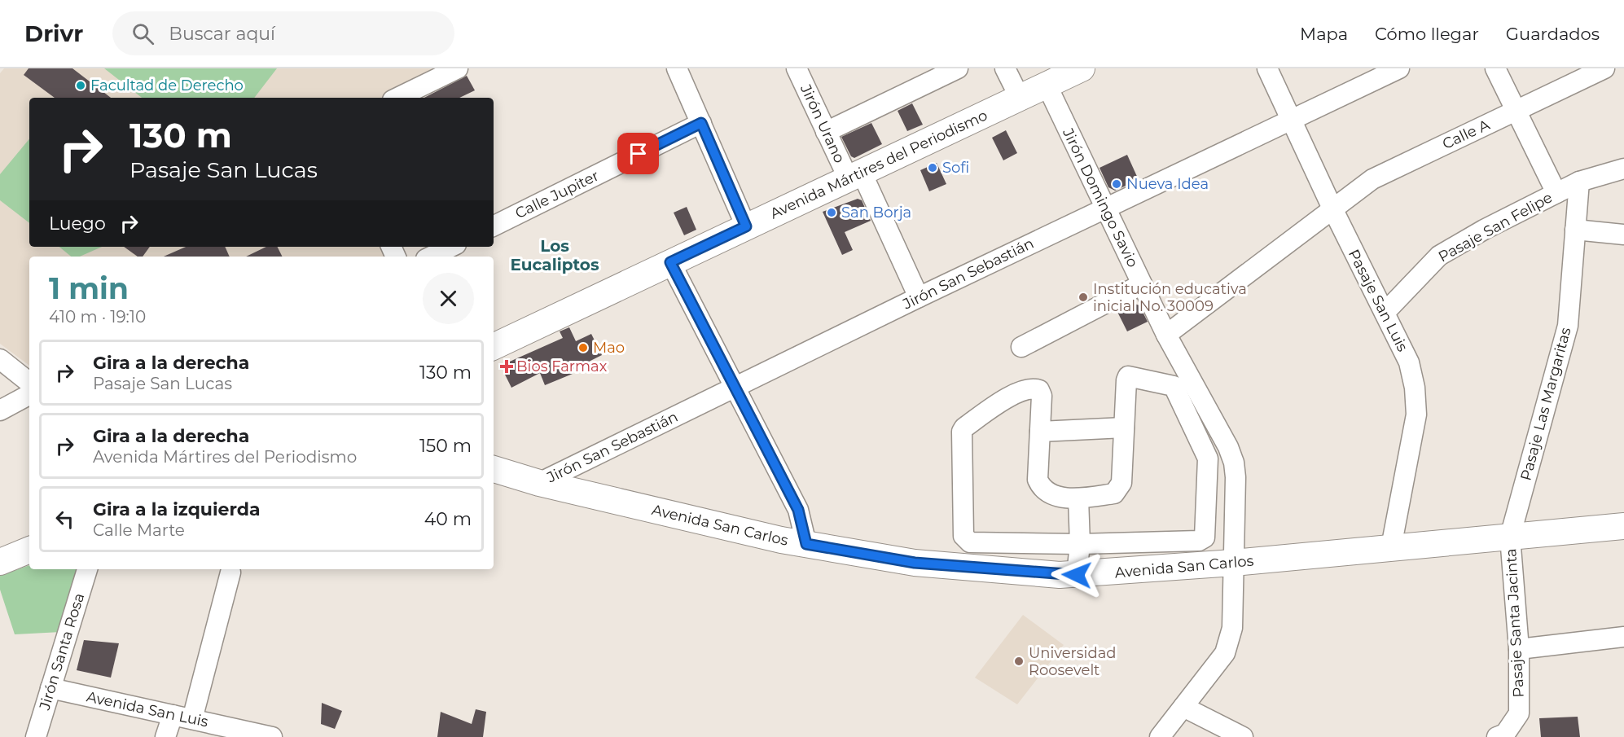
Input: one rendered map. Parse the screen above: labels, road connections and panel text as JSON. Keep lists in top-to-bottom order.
{
  "streets": {
    "main road": ["Avenida Mártires del Periodismo", "Avenida San Carlos"],
    "street": [
      "Jirón Urano",
      "Calle A",
      "Calle Jupiter",
      "Jirón Domingo Savio",
      "Pasaje San Felipe",
      "Jirón San Sebastián",
      "Pasaje San Luis",
      "Pasaje Las Margaritas",
      "Pasaje Santa Jacinta",
      "Jirón Santa Rosa",
      "Avenida San Luis"
    ]
  },
  "crossings": [
    ["Jirón Urano", "Avenida Mártires del Periodismo"],
    ["Jirón Urano", "Jirón San Sebastián"],
    ["Calle A", "Jirón Domingo Savio"],
    ["Calle A", "Pasaje San Luis"],
    ["Avenida Mártires del Periodismo", "Jirón Domingo Savio"],
    ["Jirón Domingo Savio", "Jirón San Sebastián"],
    ["Jirón Domingo Savio", "Avenida San Carlos"],
    ["Pasaje San Felipe", "Pasaje San Luis"],
    ["Pasaje San Felipe", "Pasaje Las Margaritas"],
    ["Jirón San Sebastián", "Pasaje San Luis"],
    ["Jirón San Sebastián", "Avenida San Carlos"],
    ["Pasaje San Luis", "Avenida San Carlos"],
    ["Pasaje Las Margaritas", "Avenida San Carlos"],
    ["Pasaje Las Margaritas", "Pasaje Santa Jacinta"],
    ["Avenida San Carlos", "Pasaje Santa Jacinta"],
    ["Jirón Santa Rosa", "Avenida San Luis"]
  ],
  "districts": ["Los Eucaliptos"],
  "places": {
    "other": [
      "Facultad de Derecho",
      "Sofi",
      "Nueva Idea",
      "San Borja",
      "Institución educativa inicial No. 30009",
      "Mao",
      "Universidad Roosevelt"
    ],
    "health": ["Bios Farmax"]
  },
  "page": {
    "header": "Drivr",
    "search": "Buscar aquí",
    "nav": ["Mapa", "Cómo llegar", "Guardados"],
    "turn": ["130 m", "Pasaje San Lucas"],
    "then": "Luego",
    "heading": ["1 min", "410 m · 19:10"],
    "list": [
      {
        "name": "Gira a la derecha",
        "note": "Pasaje San Lucas",
        "value": "130 m"
      },
      {
        "name": "Gira a la derecha",
        "note": "Avenida Mártires del Periodismo",
        "value": "150 m"
      },
      {
        "name": "Gira a la izquierda",
        "note": "Calle Marte",
        "value": "40 m"
      }
    ]
  }
}
